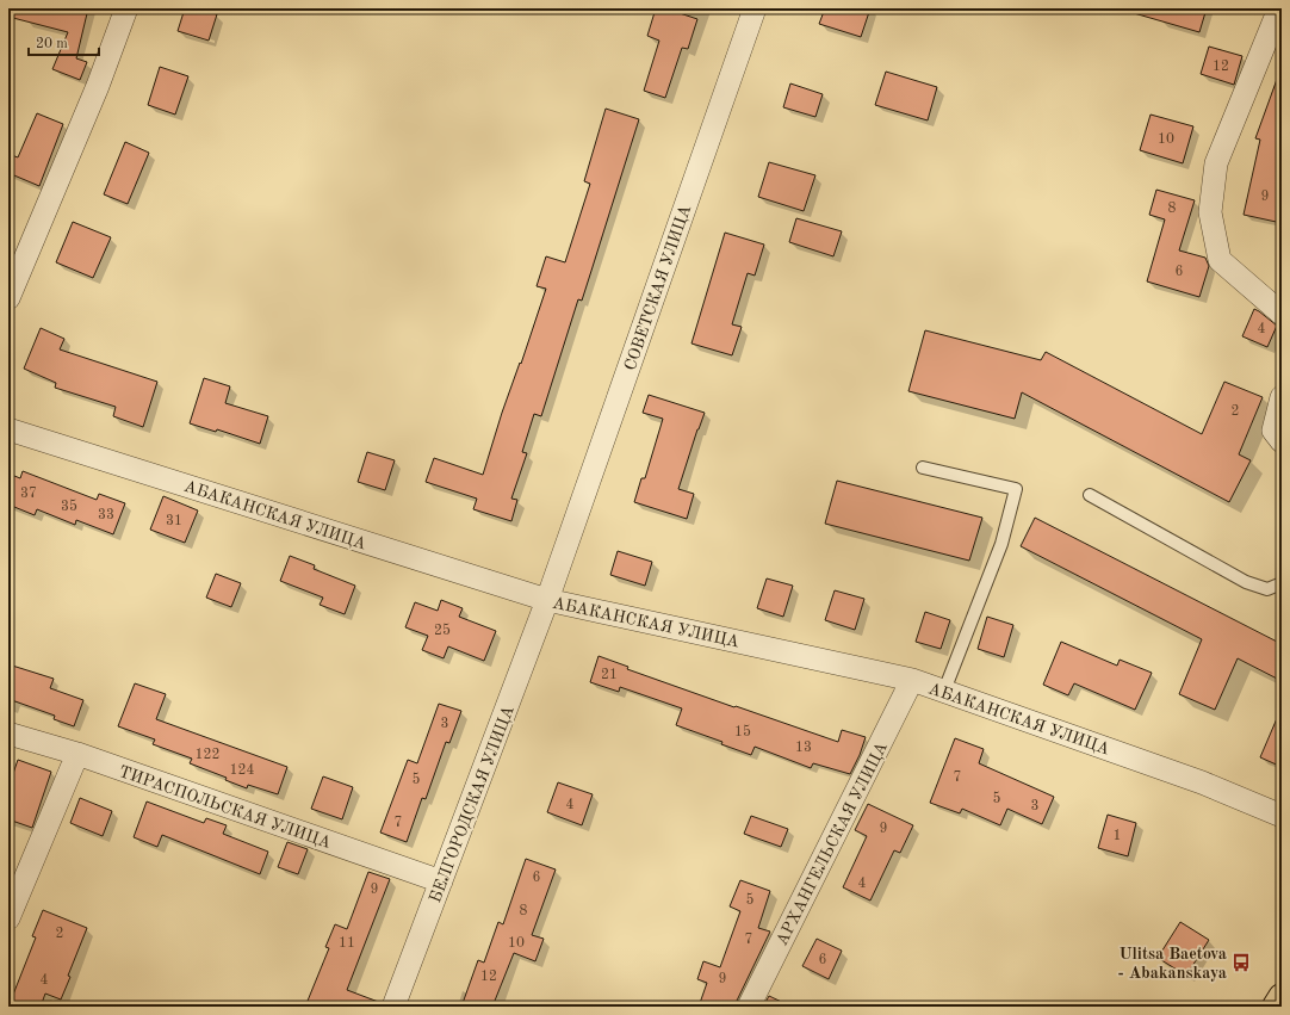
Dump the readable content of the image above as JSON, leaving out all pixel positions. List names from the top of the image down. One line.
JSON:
{"streets":{"street":["СОВЕТСКАЯ УЛИЦА","АБАКАНСКАЯ УЛИЦА","БЕЛГОРОДСКАЯ УЛИЦА","ТИРАСПОЛЬСКАЯ УЛИЦА","АРХАНГЕЛЬСКАЯ УЛИЦА"]},"crossings":[["СОВЕТСКАЯ УЛИЦА","АБАКАНСКАЯ УЛИЦА"],["СОВЕТСКАЯ УЛИЦА","БЕЛГОРОДСКАЯ УЛИЦА"],["АБАКАНСКАЯ УЛИЦА","БЕЛГОРОДСКАЯ УЛИЦА"],["АБАКАНСКАЯ УЛИЦА","АРХАНГЕЛЬСКАЯ УЛИЦА"],["БЕЛГОРОДСКАЯ УЛИЦА","ТИРАСПОЛЬСКАЯ УЛИЦА"]],"places":{"bus stop":["Ulitsa Baetova - Abakanskaya"]},"house_numbers":["12","10","9","8","6","4","2","37","35","33","31","25","21","3","15","13","122","124","7","5","5","4","3","7","9","1","6","4","9","5","8","2","7","11","10","6","12","9","4"],"scale_bar":"20 m"}
